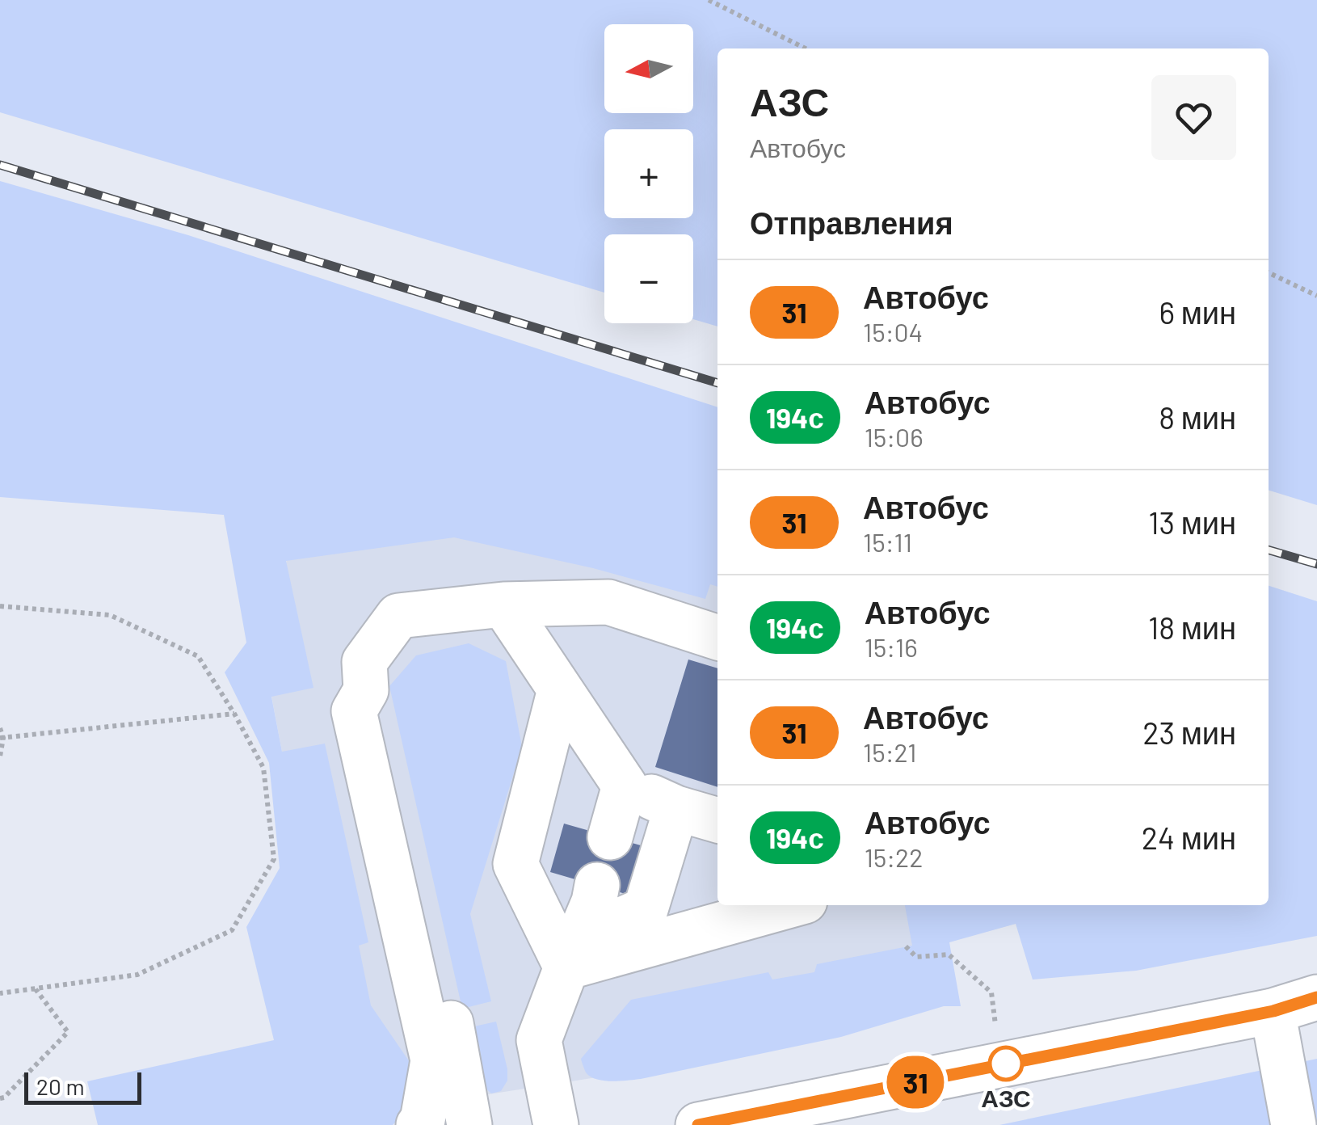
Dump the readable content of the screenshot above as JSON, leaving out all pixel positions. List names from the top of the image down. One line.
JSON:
{"places":["АЗС"],"lines":["bus line 31"],"scale_bar":"20 m","north":"left","page":{"on_map":"31","map_buttons":["+","−"],"heading":[["АЗС","Автобус"],"Отправления"],"list":[{"mark":"31","name":"Автобус","note":"15:04","value":"6 мин"},{"mark":"194с","name":"Автобус","note":"15:06","value":"8 мин"},{"mark":"31","name":"Автобус","note":"15:11","value":"13 мин"},{"mark":"194с","name":"Автобус","note":"15:16","value":"18 мин"},{"mark":"31","name":"Автобус","note":"15:21","value":"23 мин"},{"mark":"194с","name":"Автобус","note":"15:22","value":"24 мин"}],"scale":"20 m"}}
